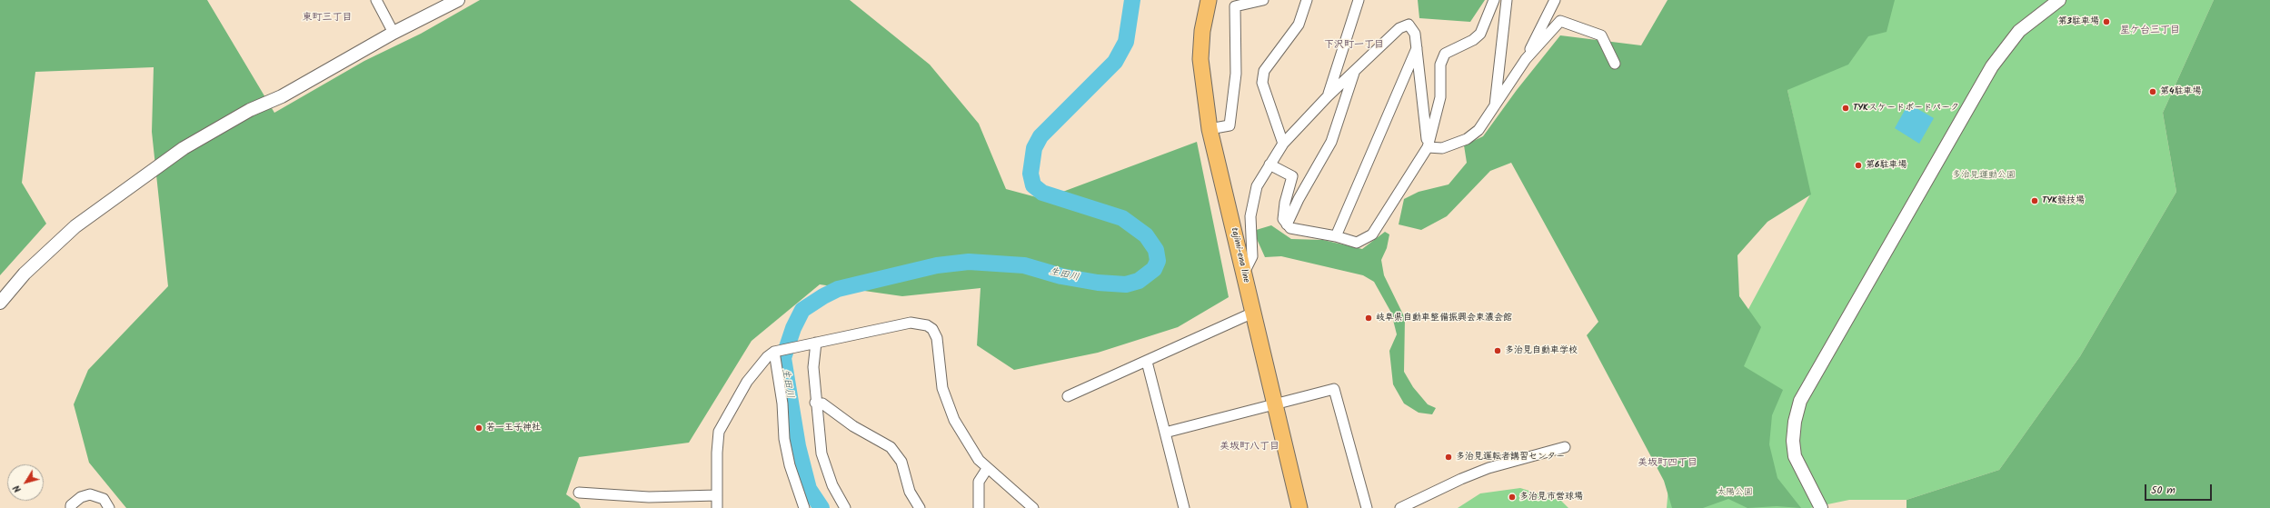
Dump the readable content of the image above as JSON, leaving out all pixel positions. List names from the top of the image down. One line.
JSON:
{"streets":{"main road":["tajimi-ena line"]},"districts":["東町三丁目","星ケ台三丁目","下沢町一丁目","美坂町八丁目","美坂町四丁目"],"water":["生田川"],"parks":["多治見運動公園","太陽公園"],"places":["第3駐車場","第4駐車場","TYKスケードボードパーク","第6駐車場","TYK競技場","岐阜県自動車整備振興会東濃会館","多治見自動車学校","若一王子神社","多治見運転者講習センター","多治見市営球場"],"scale_bar":"50 m","north":"bottom left"}
